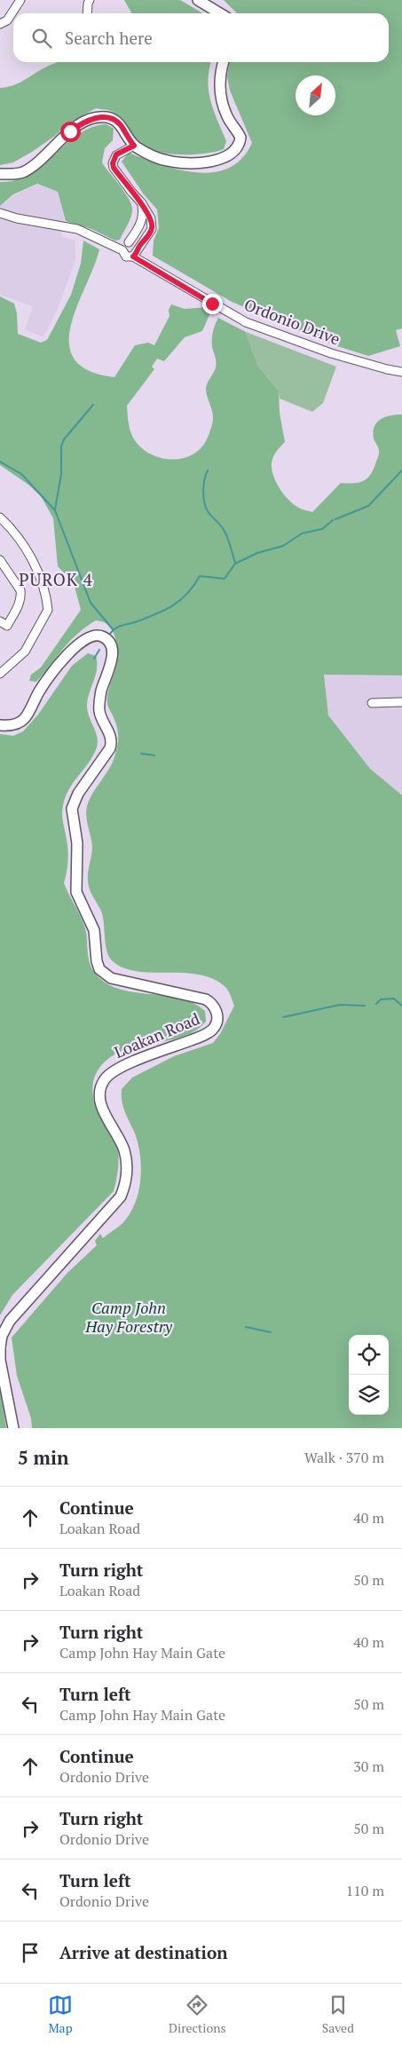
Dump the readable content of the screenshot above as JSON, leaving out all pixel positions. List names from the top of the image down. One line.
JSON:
{"streets":{"main road":["Loakan Road"],"street":["Ordonio Drive"]},"districts":["PUROK 4"],"parks":["Camp John Hay Forestry"],"north":"top right","page":{"search":"Search here","heading":["5 min","Walk · 370 m"],"list":[["Continue","Loakan Road","40 m"],["Turn right","Loakan Road","50 m"],["Turn right","Camp John Hay Main Gate","40 m"],["Turn left","Camp John Hay Main Gate","50 m"],["Continue","Ordonio Drive","30 m"],["Turn right","Ordonio Drive","50 m"],["Turn left","Ordonio Drive","110 m"],"Arrive at destination"],"nav":["Map","Directions","Saved"]}}
